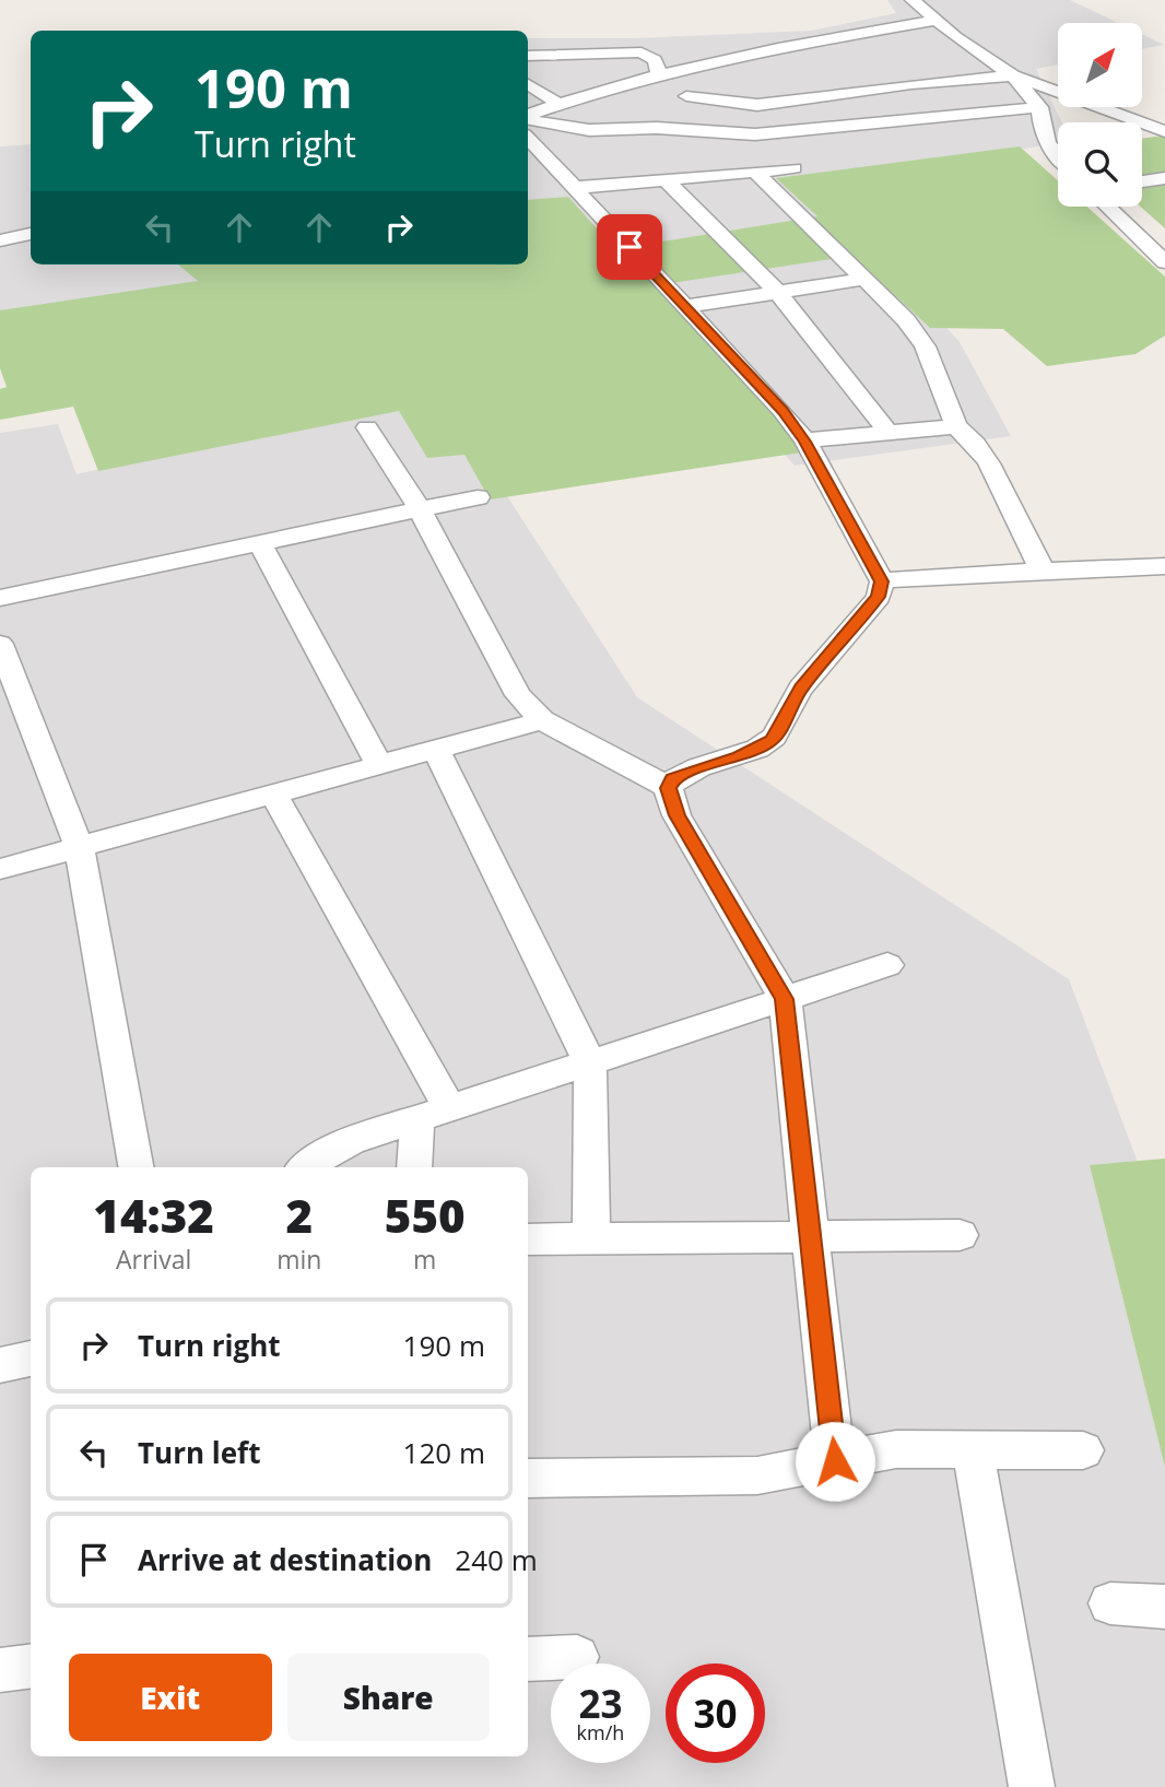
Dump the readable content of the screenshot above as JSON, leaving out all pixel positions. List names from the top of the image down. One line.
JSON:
{"north":"top right","page":{"turn":["190 m","Turn right"],"eta":["14:32","Arrival","2","min","550","m"],"list":[{"name":"Turn right","value":"190 m"},{"name":"Turn left","value":"120 m"},{"name":"Arrive at destination","value":"240 m"}],"buttons":["Exit","Share"],"speed":"23 km/h","limit":"30"}}
